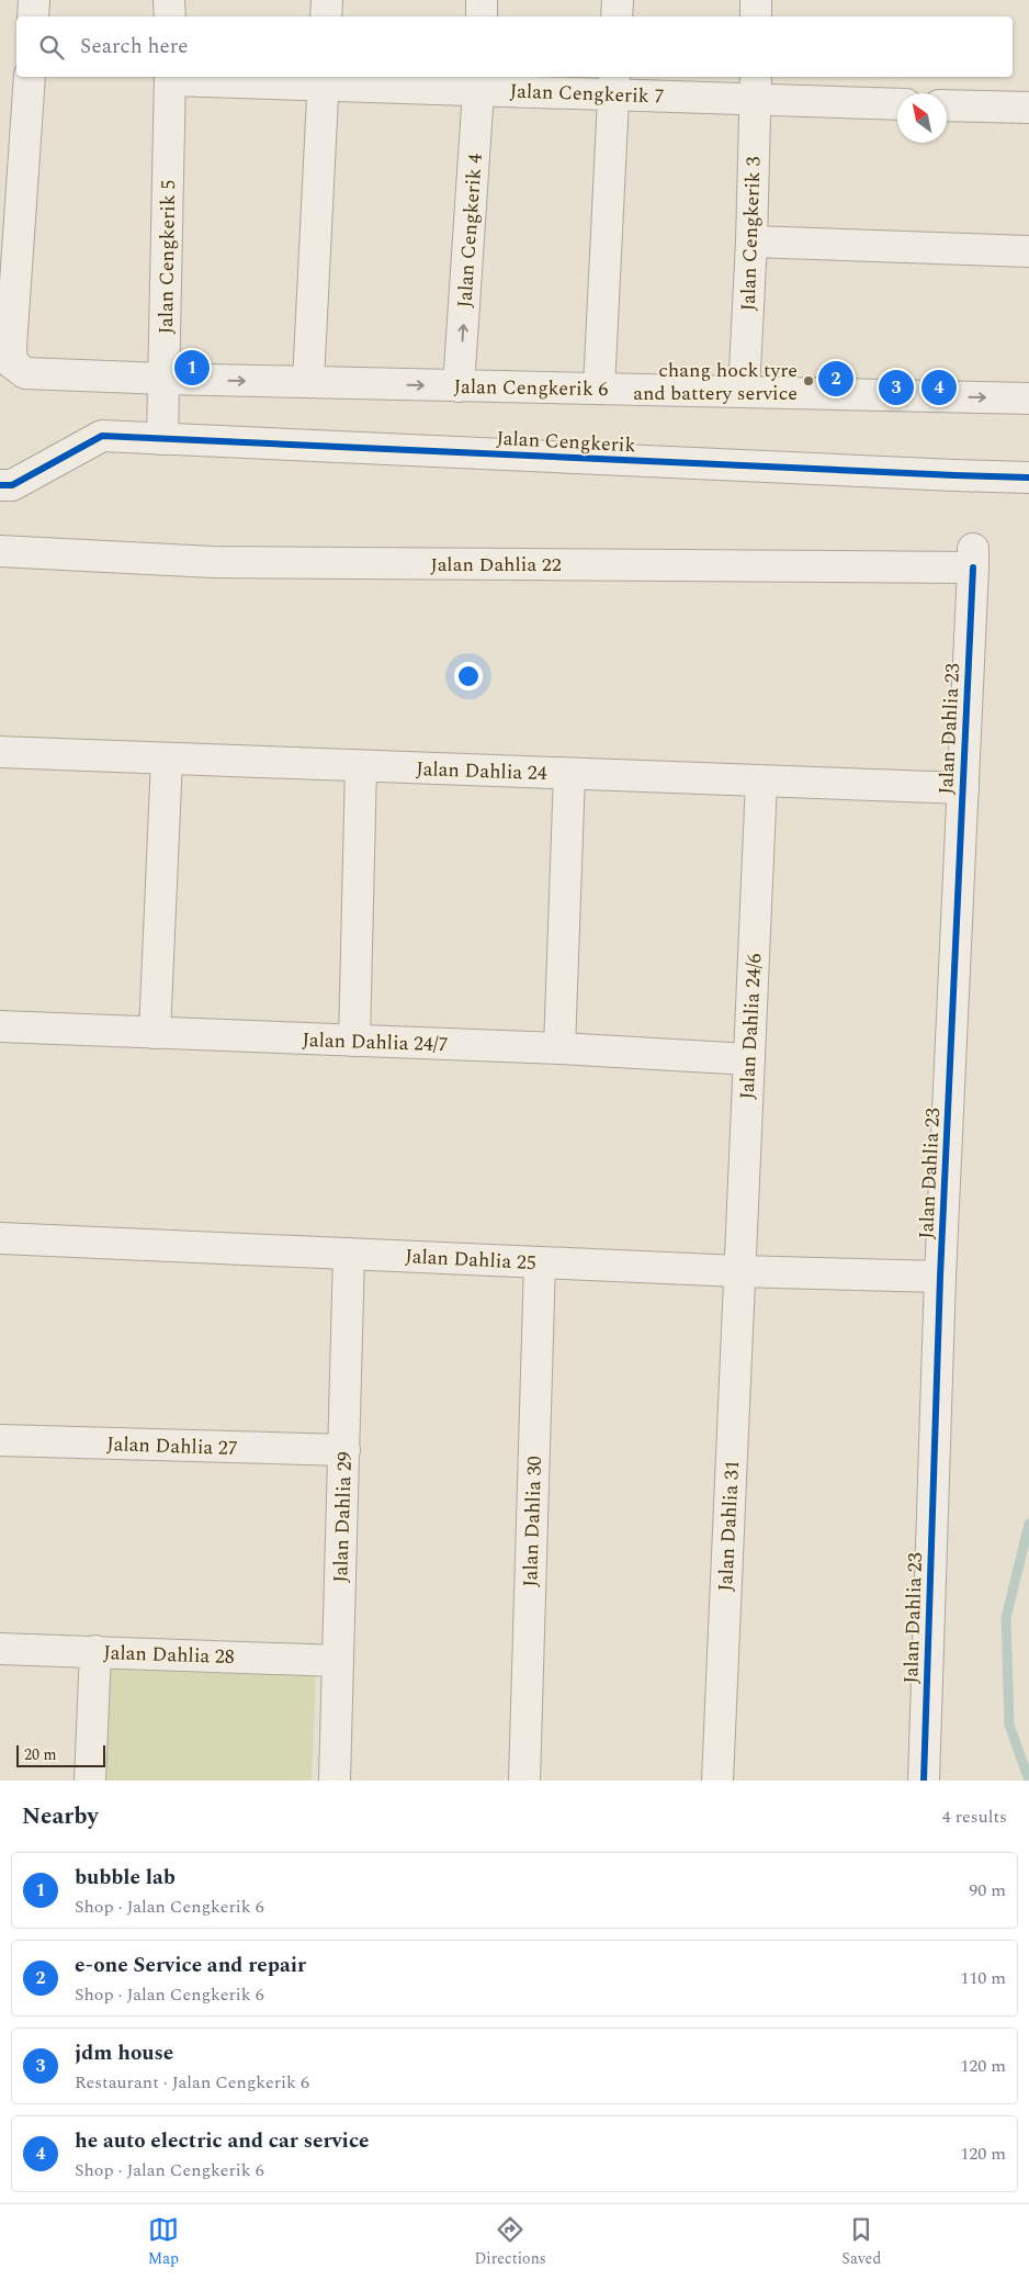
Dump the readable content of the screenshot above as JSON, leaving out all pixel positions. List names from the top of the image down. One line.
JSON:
{"streets":{"street":["Jalan Cengkerik 7","Jalan Cengkerik 4","Jalan Cengkerik 3","Jalan Cengkerik 5","Jalan Cengkerik 6","Jalan Cengkerik","Jalan Dahlia 22","Jalan Dahlia 23","Jalan Dahlia 24","Jalan Dahlia 24/6","Jalan Dahlia 24/7","Jalan Dahlia 25","Jalan Dahlia 27","Jalan Dahlia 29","Jalan Dahlia 30","Jalan Dahlia 31","Jalan Dahlia 28"]},"crossings":[["Jalan Cengkerik 7","Jalan Cengkerik 4"],["Jalan Cengkerik 7","Jalan Cengkerik 3"],["Jalan Cengkerik 7","Jalan Cengkerik 5"],["Jalan Cengkerik 4","Jalan Cengkerik 6"],["Jalan Cengkerik 3","Jalan Cengkerik 6"],["Jalan Cengkerik 5","Jalan Cengkerik 6"],["Jalan Cengkerik 5","Jalan Cengkerik"],["Jalan Dahlia 22","Jalan Dahlia 23"],["Jalan Dahlia 23","Jalan Dahlia 24"],["Jalan Dahlia 23","Jalan Dahlia 25"],["Jalan Dahlia 24","Jalan Dahlia 24/6"],["Jalan Dahlia 24/6","Jalan Dahlia 24/7"],["Jalan Dahlia 24/6","Jalan Dahlia 25"],["Jalan Dahlia 24/6","Jalan Dahlia 31"],["Jalan Dahlia 25","Jalan Dahlia 29"],["Jalan Dahlia 25","Jalan Dahlia 30"],["Jalan Dahlia 25","Jalan Dahlia 31"],["Jalan Dahlia 27","Jalan Dahlia 29"],["Jalan Dahlia 29","Jalan Dahlia 28"]],"places":["chang hock tyre and battery service"],"scale_bar":"20 m","north":"top left","page":{"search":"Search here","pins":["1","2","3","4"],"scale":"20 m","heading":["Nearby","4 results"],"list":[{"mark":"1","name":"bubble lab","note":"Shop · Jalan Cengkerik 6","value":"90 m"},{"mark":"2","name":"e-one Service and repair","note":"Shop · Jalan Cengkerik 6","value":"110 m"},{"mark":"3","name":"jdm house","note":"Restaurant · Jalan Cengkerik 6","value":"120 m"},{"mark":"4","name":"he auto electric and car service","note":"Shop · Jalan Cengkerik 6","value":"120 m"}],"nav":["Map","Directions","Saved"]}}
